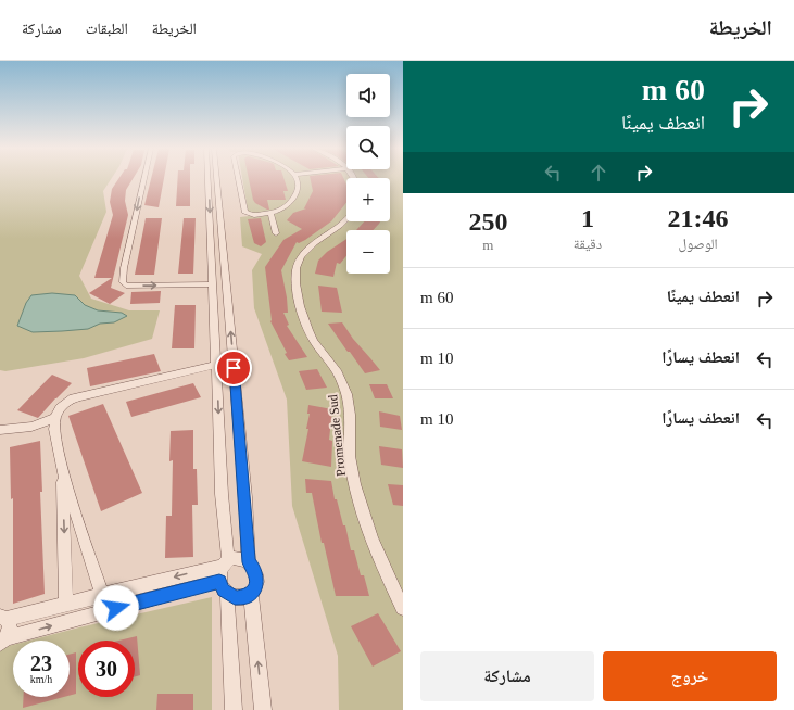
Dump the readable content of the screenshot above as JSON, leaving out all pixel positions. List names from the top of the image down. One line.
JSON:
{"streets":{"street":["Promenade Sud"]},"page":{"header":"الخريطة","nav":["الخريطة","الطبقات","مشاركة"],"turn":["60 m","انعطف يمينًا"],"map_buttons":["+","−"],"eta":["21:46","الوصول","1","دقيقة","250","m"],"list":[{"name":"انعطف يمينًا","value":"60 m"},{"name":"انعطف يسارًا","value":"10 m"},{"name":"انعطف يسارًا","value":"10 m"}],"speed":"23 km/h","limit":"30","buttons":["خروج","مشاركة"]}}
